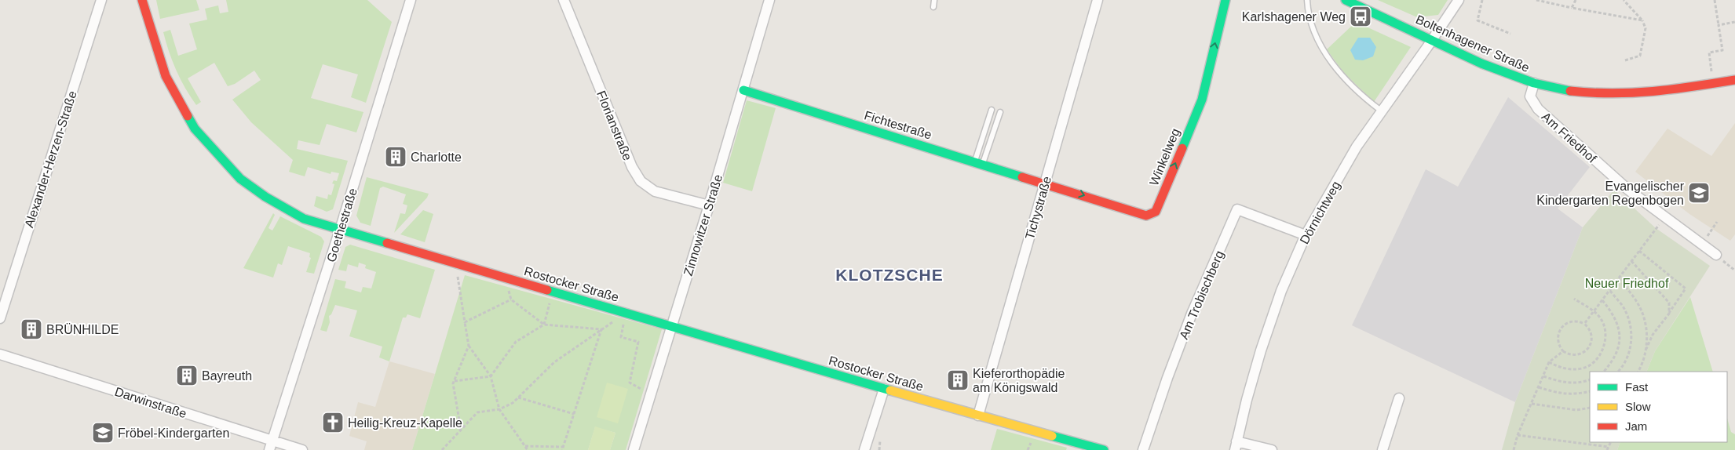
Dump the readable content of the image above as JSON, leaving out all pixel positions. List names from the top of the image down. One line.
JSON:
{"streets":{"street":["Boltenhagener Straße","Fichtestraße","Florianstraße","Am Friedhof","Winkelweg","Alexander-Herzen-Straße","Tichystraße","Dörnichtweg","Goethestraße","Zinnowitzer Straße","Rostocker Straße","Am Trobischberg","Darwinstraße"]},"crossings":[["Boltenhagener Straße","Am Friedhof"],["Boltenhagener Straße","Dörnichtweg"],["Fichtestraße","Winkelweg"],["Fichtestraße","Tichystraße"],["Fichtestraße","Zinnowitzer Straße"],["Florianstraße","Zinnowitzer Straße"],["Winkelweg","Tichystraße"],["Tichystraße","Rostocker Straße"],["Dörnichtweg","Am Trobischberg"],["Goethestraße","Rostocker Straße"],["Goethestraße","Darwinstraße"],["Zinnowitzer Straße","Rostocker Straße"]],"districts":["KLOTZSCHE"],"parks":["Neuer Friedhof"],"places":{"bus stop":["Karlshagener Weg"],"building":["Charlotte","BRÜNHILDE","Bayreuth","Kieferorthopädie am Königswald"],"school or university":["Evangelischer Kindergarten Regenbogen","Fröbel-Kindergarten"],"church":["Heilig-Kreuz-Kapelle"]},"legend":["Fast","Slow","Jam"]}
